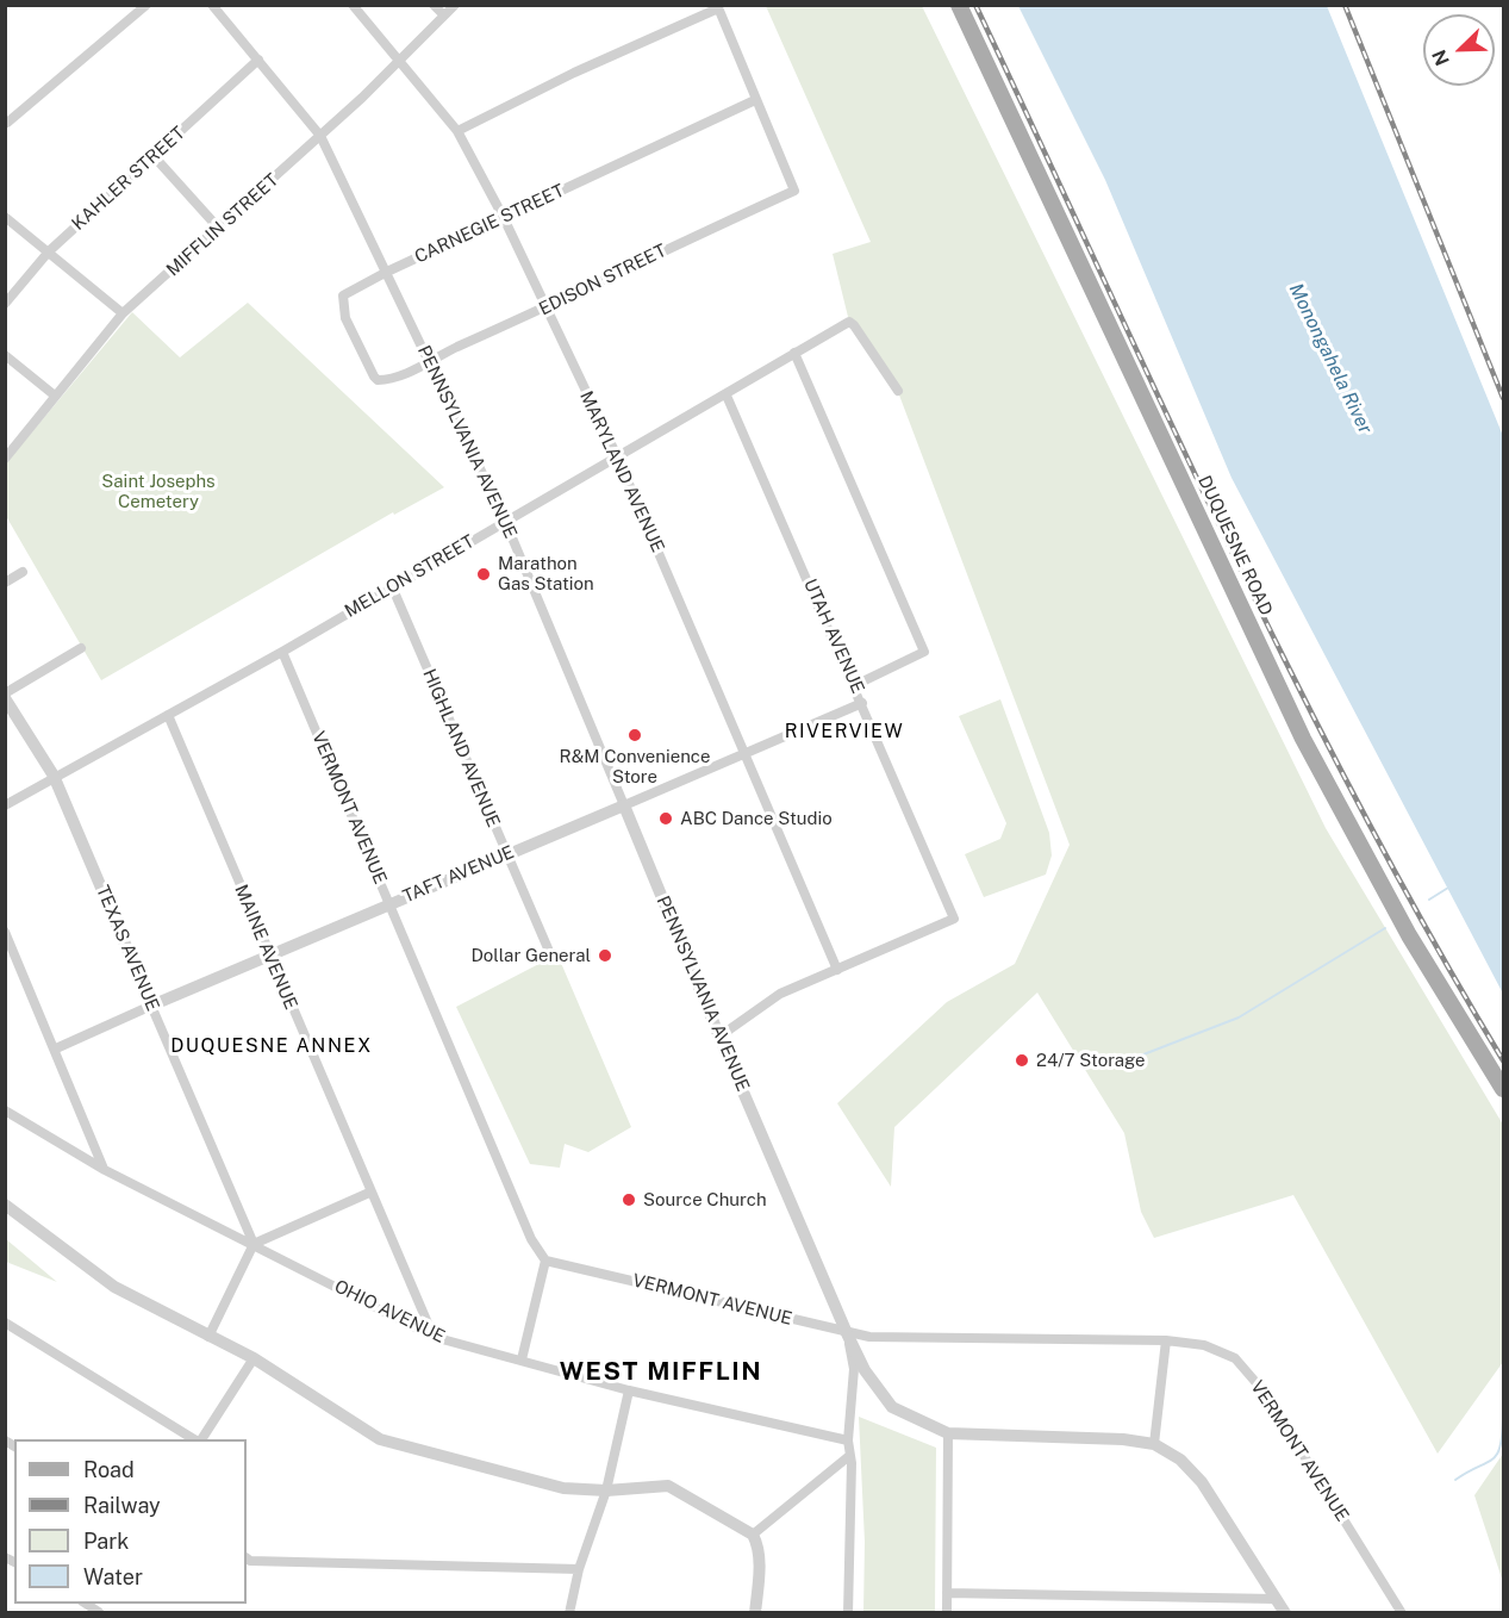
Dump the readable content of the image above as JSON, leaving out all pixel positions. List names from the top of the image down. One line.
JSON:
{"streets":{"main road":["DUQUESNE ROAD"],"street":["KAHLER STREET","CARNEGIE STREET","MIFFLIN STREET","EDISON STREET","PENNSYLVANIA AVENUE","MARYLAND AVENUE","MELLON STREET","UTAH AVENUE","HIGHLAND AVENUE","VERMONT AVENUE","TAFT AVENUE","MAINE AVENUE","TEXAS AVENUE","OHIO AVENUE"]},"crossings":[["KAHLER STREET","PENNSYLVANIA AVENUE"],["CARNEGIE STREET","EDISON STREET"],["CARNEGIE STREET","PENNSYLVANIA AVENUE"],["CARNEGIE STREET","MARYLAND AVENUE"],["MIFFLIN STREET","PENNSYLVANIA AVENUE"],["MIFFLIN STREET","MARYLAND AVENUE"],["EDISON STREET","PENNSYLVANIA AVENUE"],["EDISON STREET","MARYLAND AVENUE"],["PENNSYLVANIA AVENUE","MELLON STREET"],["PENNSYLVANIA AVENUE","VERMONT AVENUE"],["PENNSYLVANIA AVENUE","TAFT AVENUE"],["MARYLAND AVENUE","MELLON STREET"],["MARYLAND AVENUE","UTAH AVENUE"],["MARYLAND AVENUE","TAFT AVENUE"],["MELLON STREET","UTAH AVENUE"],["MELLON STREET","HIGHLAND AVENUE"],["MELLON STREET","VERMONT AVENUE"],["MELLON STREET","MAINE AVENUE"],["MELLON STREET","TEXAS AVENUE"],["UTAH AVENUE","TAFT AVENUE"],["HIGHLAND AVENUE","TAFT AVENUE"],["VERMONT AVENUE","TAFT AVENUE"],["TAFT AVENUE","MAINE AVENUE"],["TAFT AVENUE","TEXAS AVENUE"],["MAINE AVENUE","OHIO AVENUE"],["TEXAS AVENUE","OHIO AVENUE"]],"districts":["RIVERVIEW","DUQUESNE ANNEX","WEST MIFFLIN"],"water":["Monongahela River"],"parks":["Saint Josephs Cemetery"],"places":["Marathon Gas Station","R&M Convenience Store","ABC Dance Studio","Dollar General","24/7 Storage","Source Church"],"legend":["Road","Railway","Park","Water"],"north":"bottom left"}
